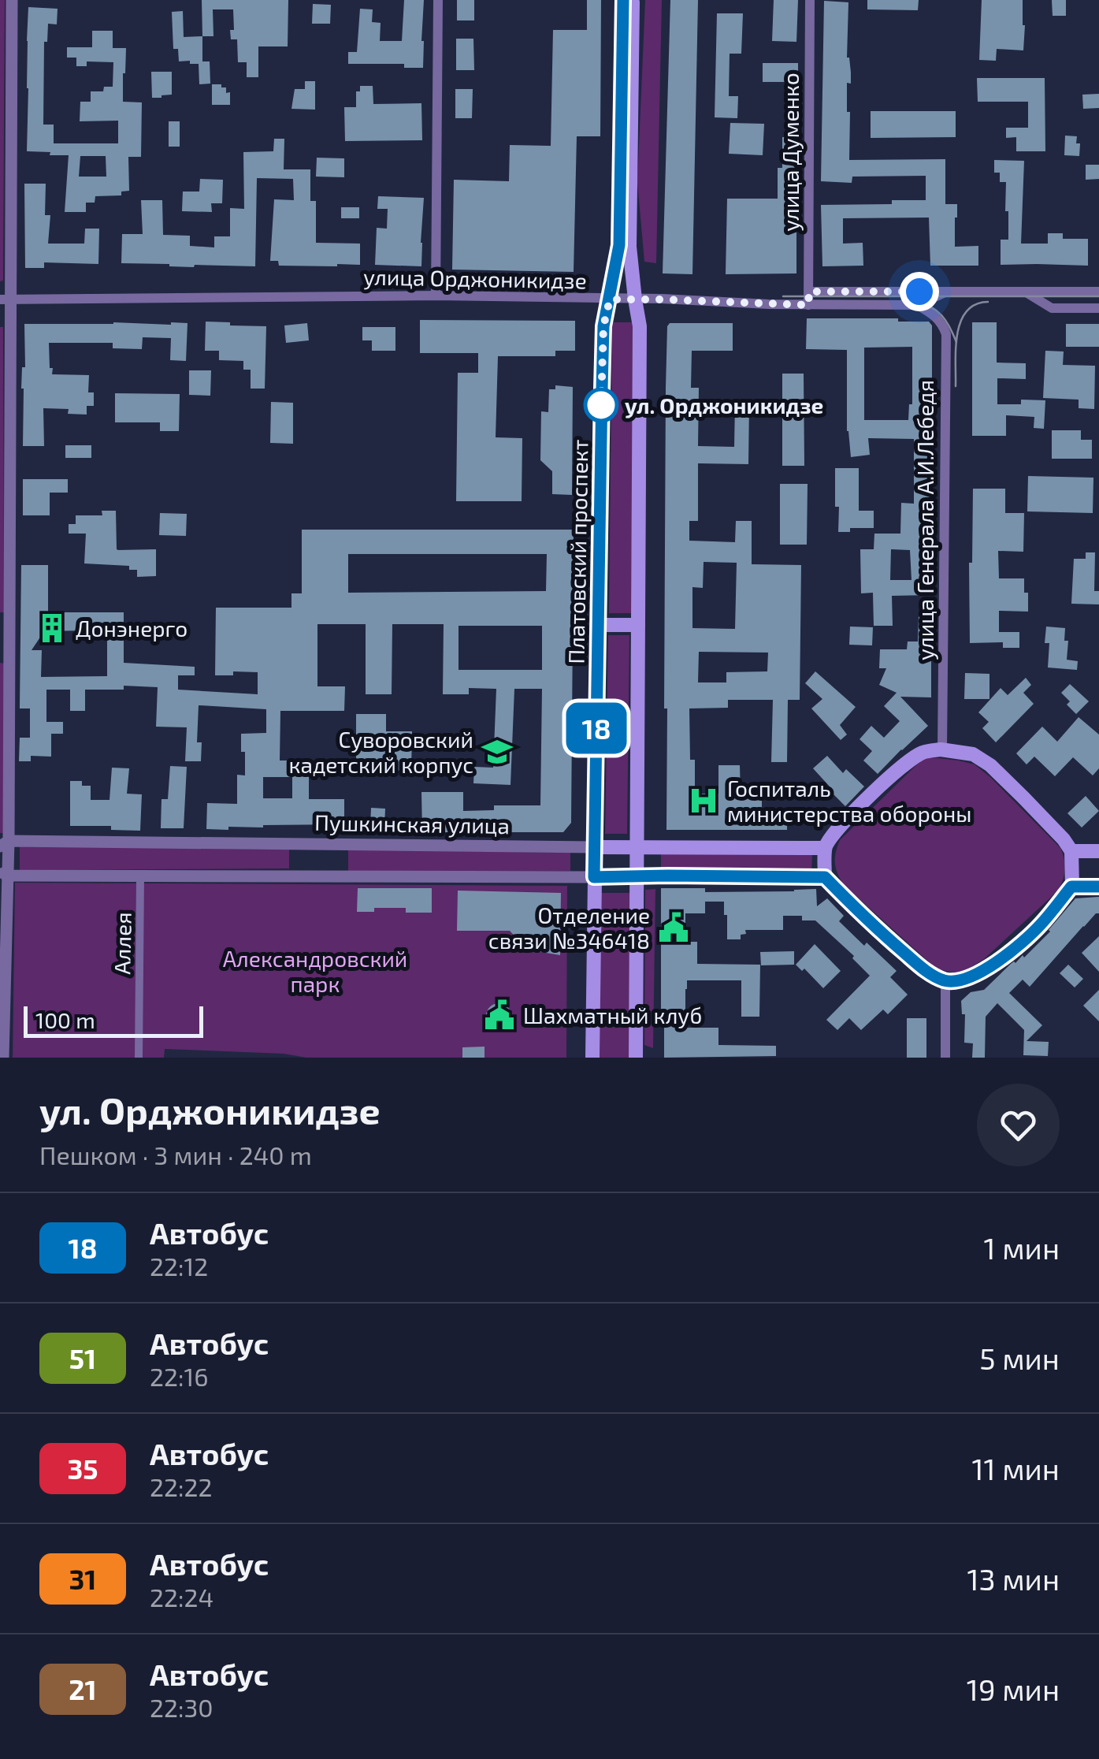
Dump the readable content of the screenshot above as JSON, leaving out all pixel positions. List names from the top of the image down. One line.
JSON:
{"streets":{"main road":["Платовский проспект","Пушкинская улица"],"street":["улица Думенко","улица Орджоникидзе","улица Генерала А.И.Лебедя","Аллея"]},"crossings":[["улица Думенко","улица Орджоникидзе"],["улица Орджоникидзе","улица Генерала А.И.Лебедя"],["улица Орджоникидзе","Платовский проспект"],["улица Генерала А.И.Лебедя","Пушкинская улица"],["Платовский проспект","Пушкинская улица"]],"parks":["Александровский парк"],"places":{"other":["ул. Орджоникидзе"],"building":["Донэнерго"],"school or university":["Суворовский кадетский корпус"],"hospital":["Госпиталь министерства обороны"],"public building":["Отделение связи №346418","Шахматный клуб"]},"lines":["bus line 18"],"scale_bar":"100 m","page":{"on_map":"18","scale":"100 m","heading":["ул. Орджоникидзе","Пешком · 3 мин · 240 m"],"list":[{"mark":"18","name":"Автобус","note":"22:12","value":"1 мин"},{"mark":"51","name":"Автобус","note":"22:16","value":"5 мин"},{"mark":"35","name":"Автобус","note":"22:22","value":"11 мин"},{"mark":"31","name":"Автобус","note":"22:24","value":"13 мин"},{"mark":"21","name":"Автобус","note":"22:30","value":"19 мин"}]}}
